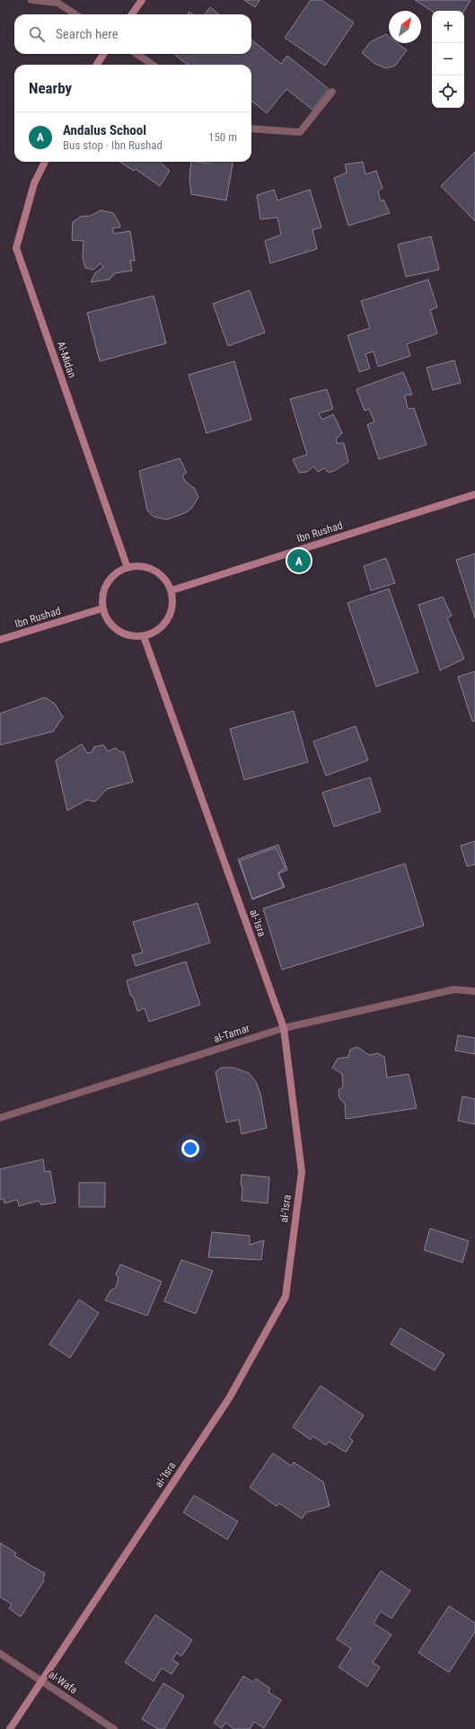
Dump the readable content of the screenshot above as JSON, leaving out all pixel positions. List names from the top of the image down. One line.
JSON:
{"streets":{"street":["Al-Midan","Ibn Rushad","al-'Isra","al-Tamar","al-Wafa"]},"crossings":[["Al-Midan","Ibn Rushad"],["Al-Midan","al-'Isra"],["Ibn Rushad","al-'Isra"],["al-'Isra","al-Tamar"],["al-'Isra","al-Wafa"]],"north":"top right","page":{"map_buttons":["+","−"],"search":"Search here","heading":"Nearby","list":[{"mark":"A","name":"Andalus School","note":"Bus stop · Ibn Rushad","value":"150 m"}],"pins":"A"}}
